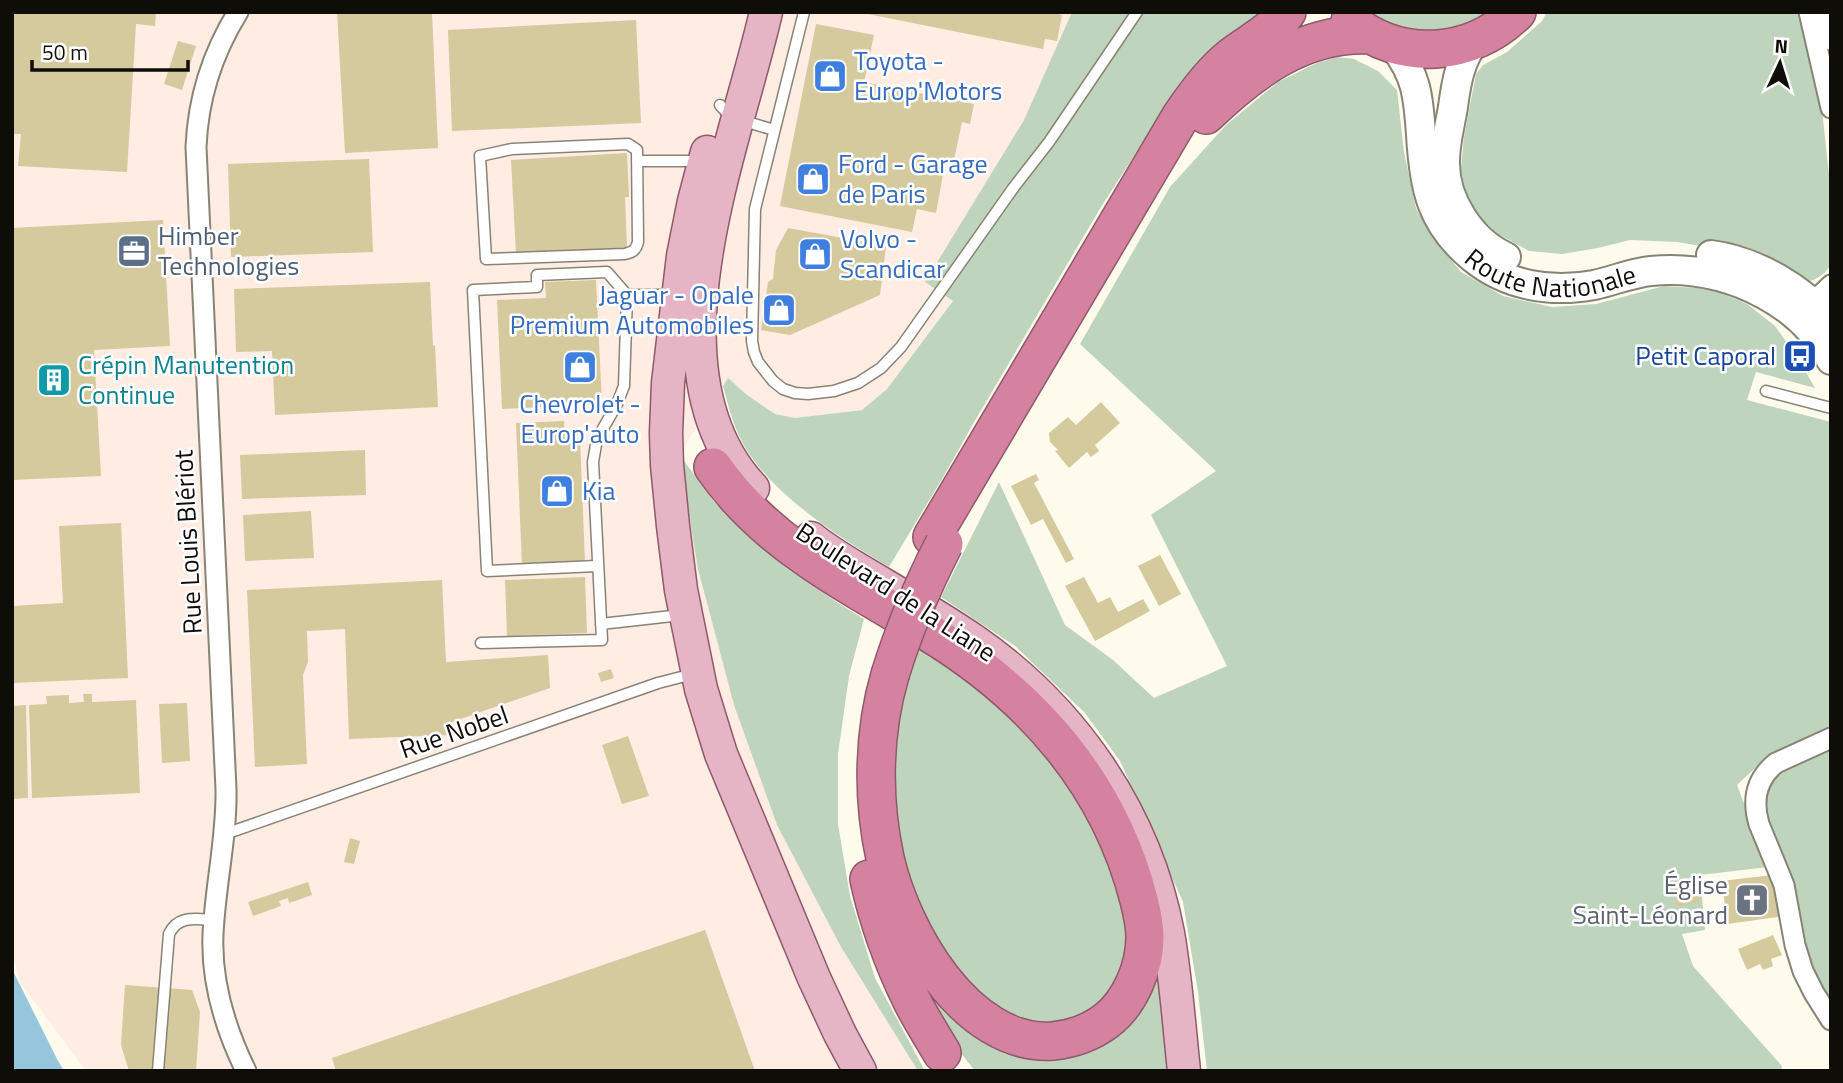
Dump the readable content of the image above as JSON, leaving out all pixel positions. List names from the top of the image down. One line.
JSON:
{"streets":{"main road":["Route Nationale","Boulevard de la Liane"],"street":["Rue Louis Blériot"],"lane":["Rue Nobel"]},"crossings":[["Rue Louis Blériot","Rue Nobel"],["Boulevard de la Liane","Rue Nobel"]],"places":{"shop":["Toyota - Europ'Motors","Ford - Garage de Paris","Volvo - Scandicar","Jaguar - Opale Premium Automobiles","Chevrolet - Europ'auto","Kia"],"office":["Himber Technologies"],"bus stop":["Petit Caporal"],"building":["Crépin Manutention Continue"],"church":["Église Saint-Léonard"]},"scale_bar":"50 m","north":"top"}
